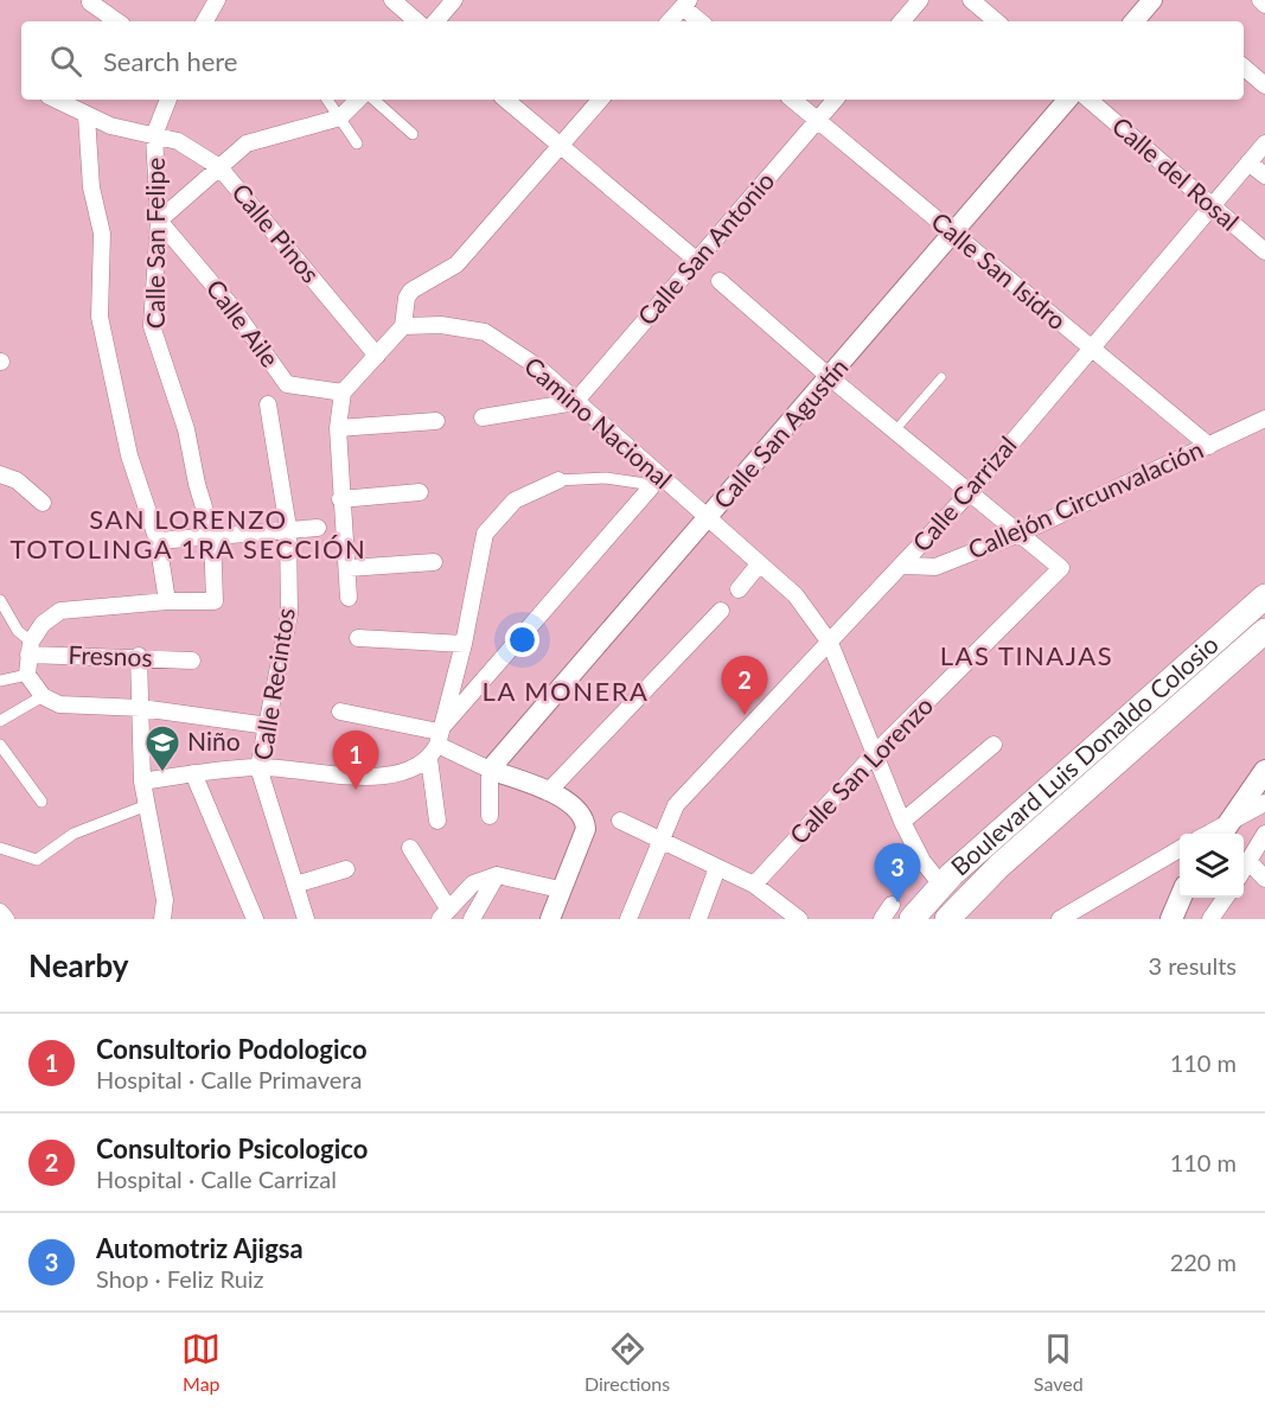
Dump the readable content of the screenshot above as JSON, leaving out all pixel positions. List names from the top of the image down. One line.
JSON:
{"streets":{"highway":["Boulevard Luis Donaldo Colosio"],"street":["Calle del Rosal","Calle Pinos","Calle San Felipe","Calle San Antonio","Calle San Isidro","Calle Aile","Camino Nacional","Calle San Agustín","Calle Carrizal","Callejón Circunvalación","Fresnos","Calle Recintos","Calle San Lorenzo"]},"crossings":[["Calle del Rosal","Calle Carrizal"],["Calle Pinos","Calle San Felipe"],["Calle San Felipe","Calle Aile"],["Calle San Antonio","Calle San Isidro"],["Calle San Antonio","Camino Nacional"],["Calle San Isidro","Calle San Agustín"],["Calle San Isidro","Calle Carrizal"],["Calle San Isidro","Callejón Circunvalación"],["Camino Nacional","Calle San Agustín"],["Camino Nacional","Calle Carrizal"],["Camino Nacional","Boulevard Luis Donaldo Colosio"],["Camino Nacional","Calle San Lorenzo"],["Calle Carrizal","Callejón Circunvalación"],["Callejón Circunvalación","Calle San Lorenzo"]],"districts":["SAN LORENZO TOTOLINGA 1RA SECCIÓN","LAS TINAJAS","LA MONERA"],"places":{"school or university":["Niño"]},"page":{"search":"Search here","pins":["2","1","3"],"heading":["Nearby","3 results"],"list":[{"mark":"1","name":"Consultorio Podologico","note":"Hospital · Calle Primavera","value":"110 m"},{"mark":"2","name":"Consultorio Psicologico","note":"Hospital · Calle Carrizal","value":"110 m"},{"mark":"3","name":"Automotriz Ajigsa","note":"Shop · Feliz Ruiz","value":"220 m"}],"nav":["Map","Directions","Saved"]}}
